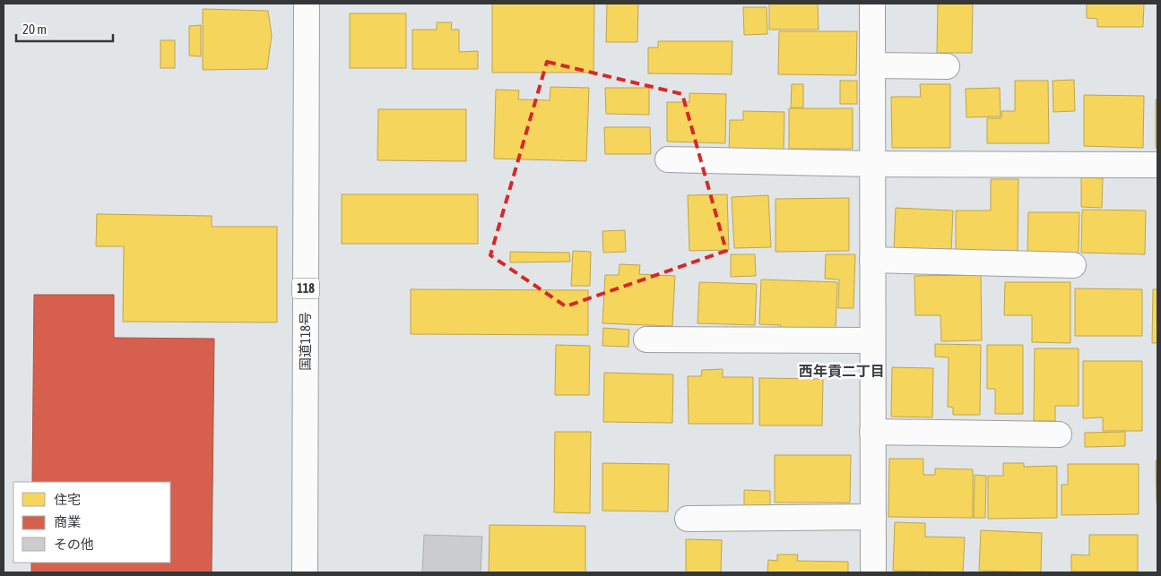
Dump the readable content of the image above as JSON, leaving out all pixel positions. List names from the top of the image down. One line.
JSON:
{"streets":{"main road":["118","国道118号"]},"districts":["西年貢二丁目"],"legend":["住宅","商業","その他"],"scale_bar":"20 m"}
